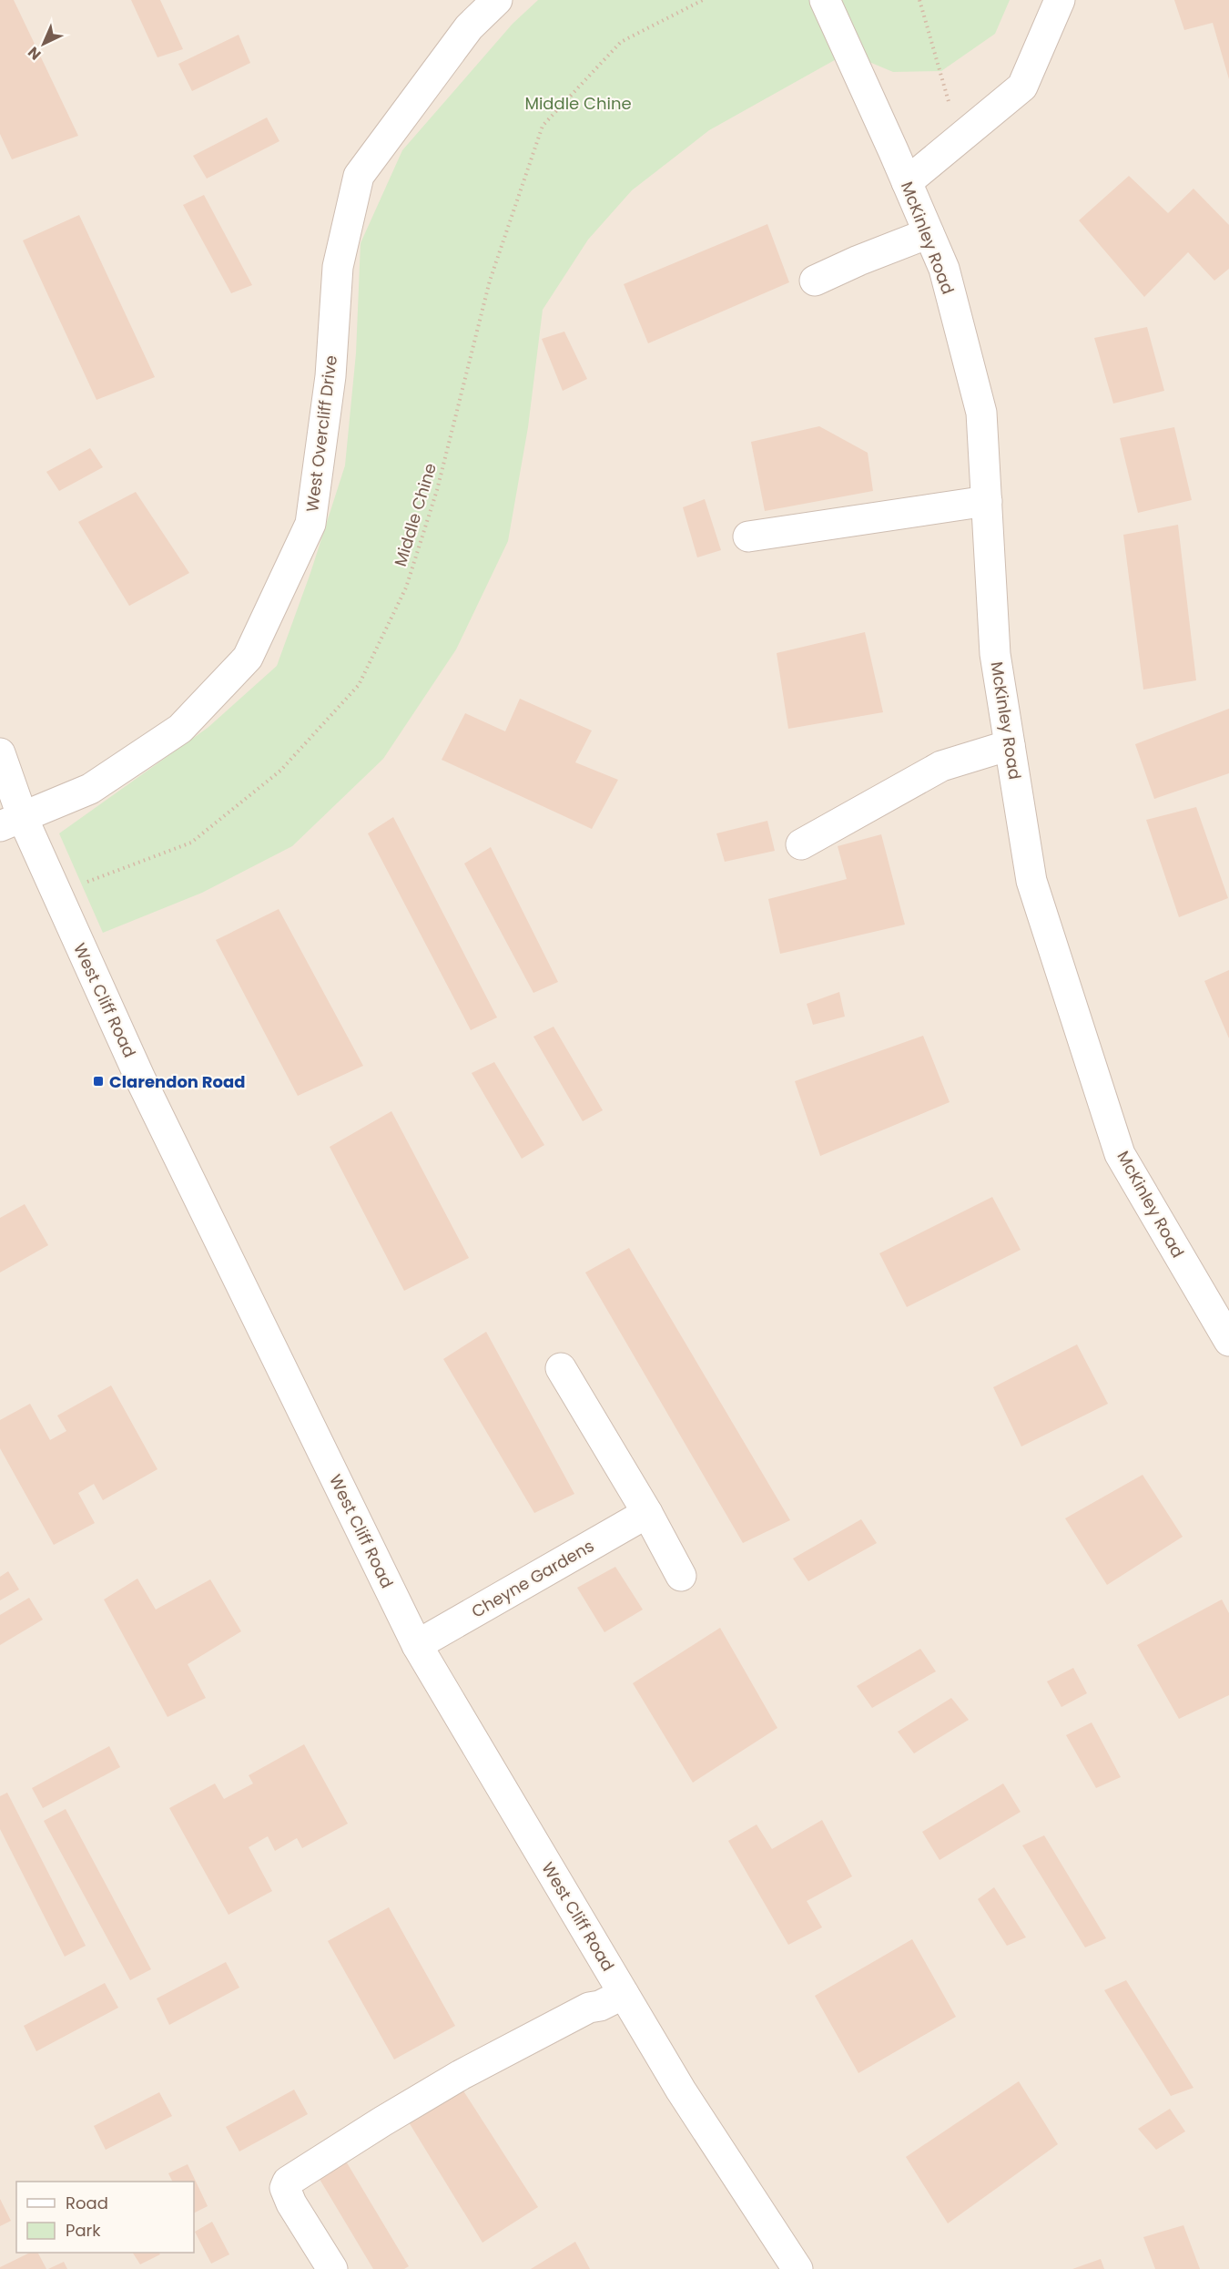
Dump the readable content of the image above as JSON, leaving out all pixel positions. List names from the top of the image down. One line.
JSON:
{"streets":{"street":["McKinley Road","West Overcliff Drive","West Cliff Road","Cheyne Gardens"],"path":["Middle Chine"]},"crossings":[["West Overcliff Drive","West Cliff Road"],["West Cliff Road","Cheyne Gardens"]],"parks":["Middle Chine"],"places":{"transit":["Clarendon Road"]},"legend":["Road","Park"],"north":"bottom left"}
